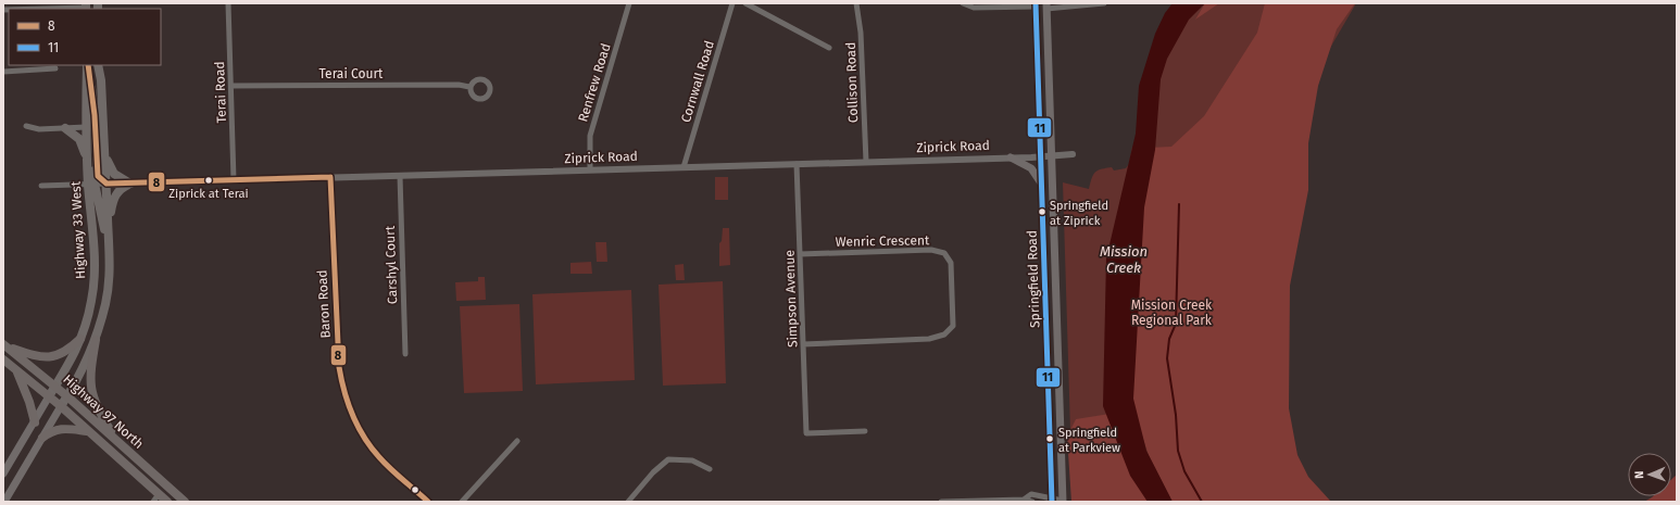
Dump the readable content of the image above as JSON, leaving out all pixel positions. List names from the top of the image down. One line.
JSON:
{"streets":{"highway":["Highway 97 North"],"main road":["Highway 33 West","Springfield Road"],"street":["Terai Court","Cornwall Road","Renfrew Road","Collison Road","Terai Road","Ziprick Road","Wenric Crescent","Carshyl Court","Simpson Avenue","Baron Road"]},"crossings":[["Terai Court","Terai Road"],["Cornwall Road","Ziprick Road"],["Renfrew Road","Ziprick Road"],["Collison Road","Ziprick Road"],["Terai Road","Ziprick Road"],["Ziprick Road","Carshyl Court"],["Ziprick Road","Springfield Road"],["Ziprick Road","Simpson Avenue"],["Ziprick Road","Baron Road"],["Highway 33 West","Highway 97 North"],["Wenric Crescent","Simpson Avenue"]],"water":["Mission Creek"],"parks":["Mission Creek Regional Park"],"places":["Ziprick at Terai","Springfield at Ziprick","Springfield at Parkview"],"lines":["transit line 11","transit line 8"],"legend":["8","11"],"north":"left"}
